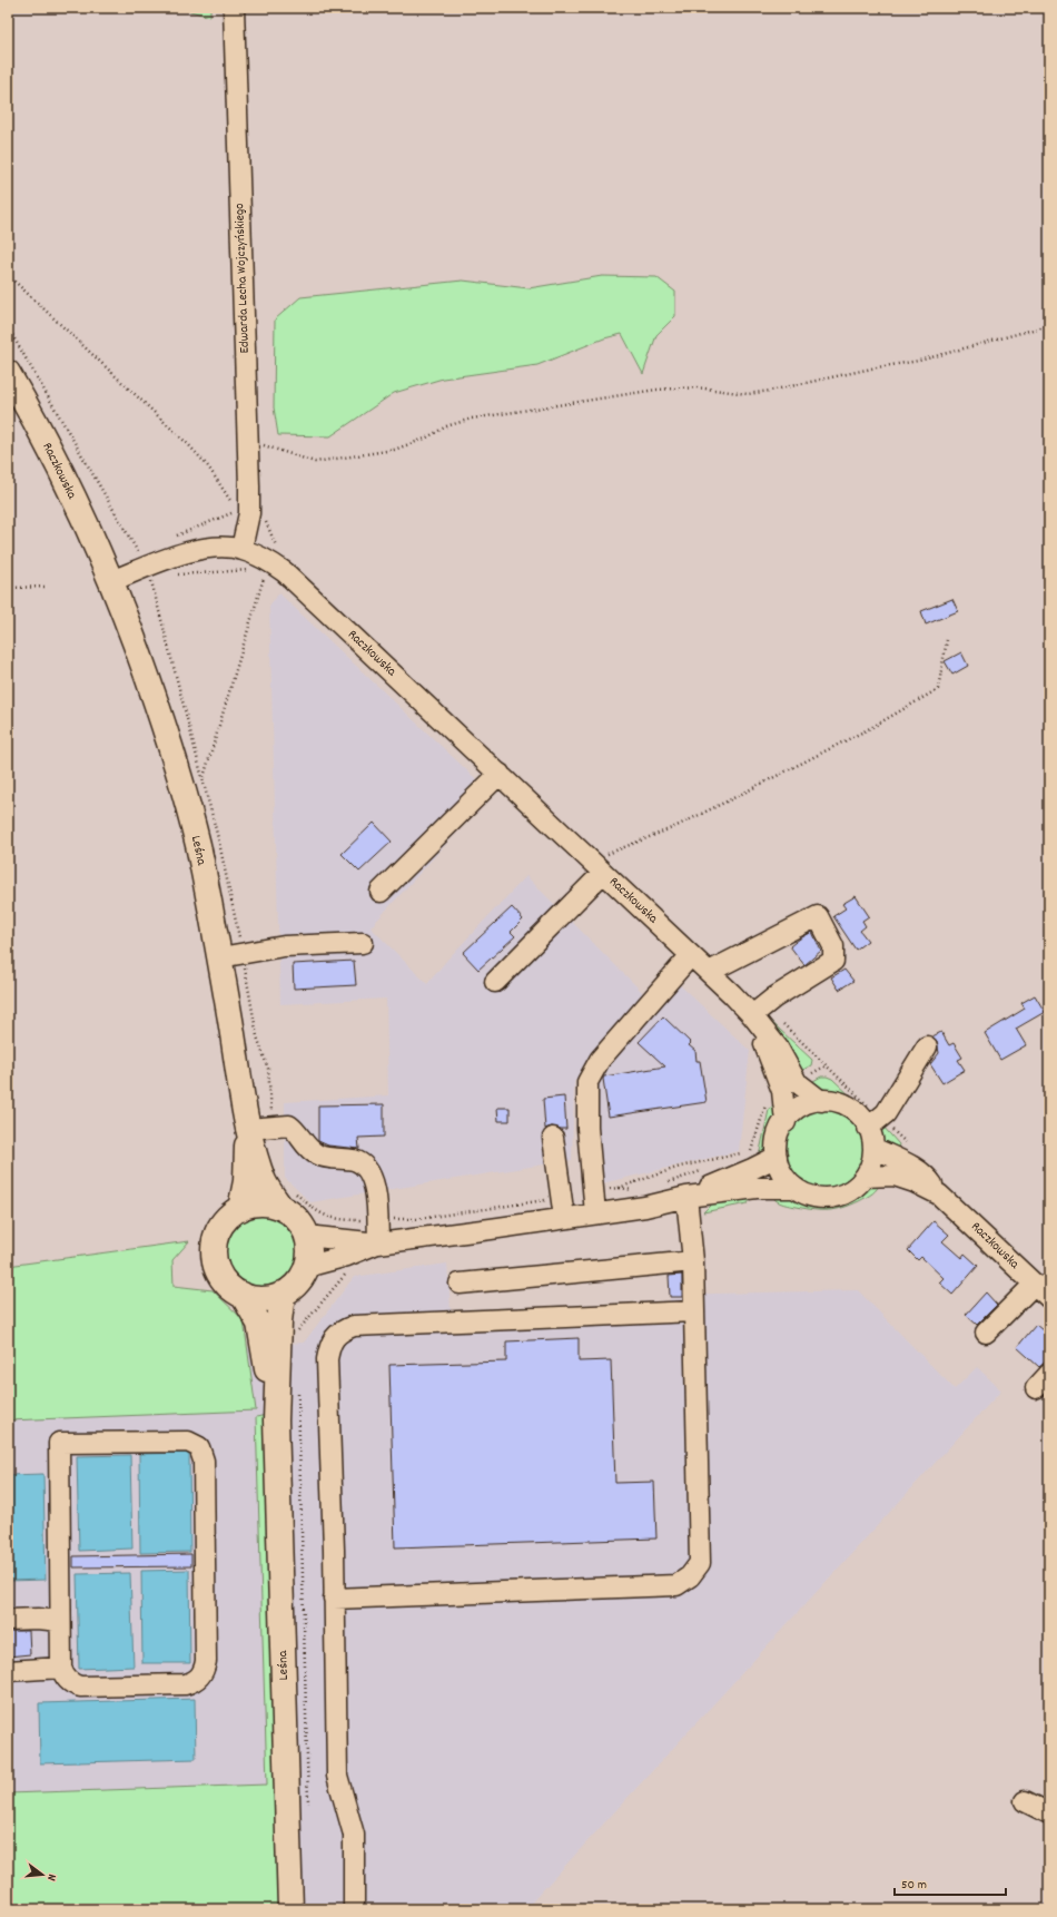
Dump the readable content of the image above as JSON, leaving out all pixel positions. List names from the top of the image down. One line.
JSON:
{"streets":{"main road":["Raczkowska","Leśna"],"street":["Edwarda Lecha Wojczyńskiego"]},"crossings":[["Edwarda Lecha Wojczyńskiego","Raczkowska"],["Raczkowska","Leśna"]],"scale_bar":"50 m","north":"right"}
